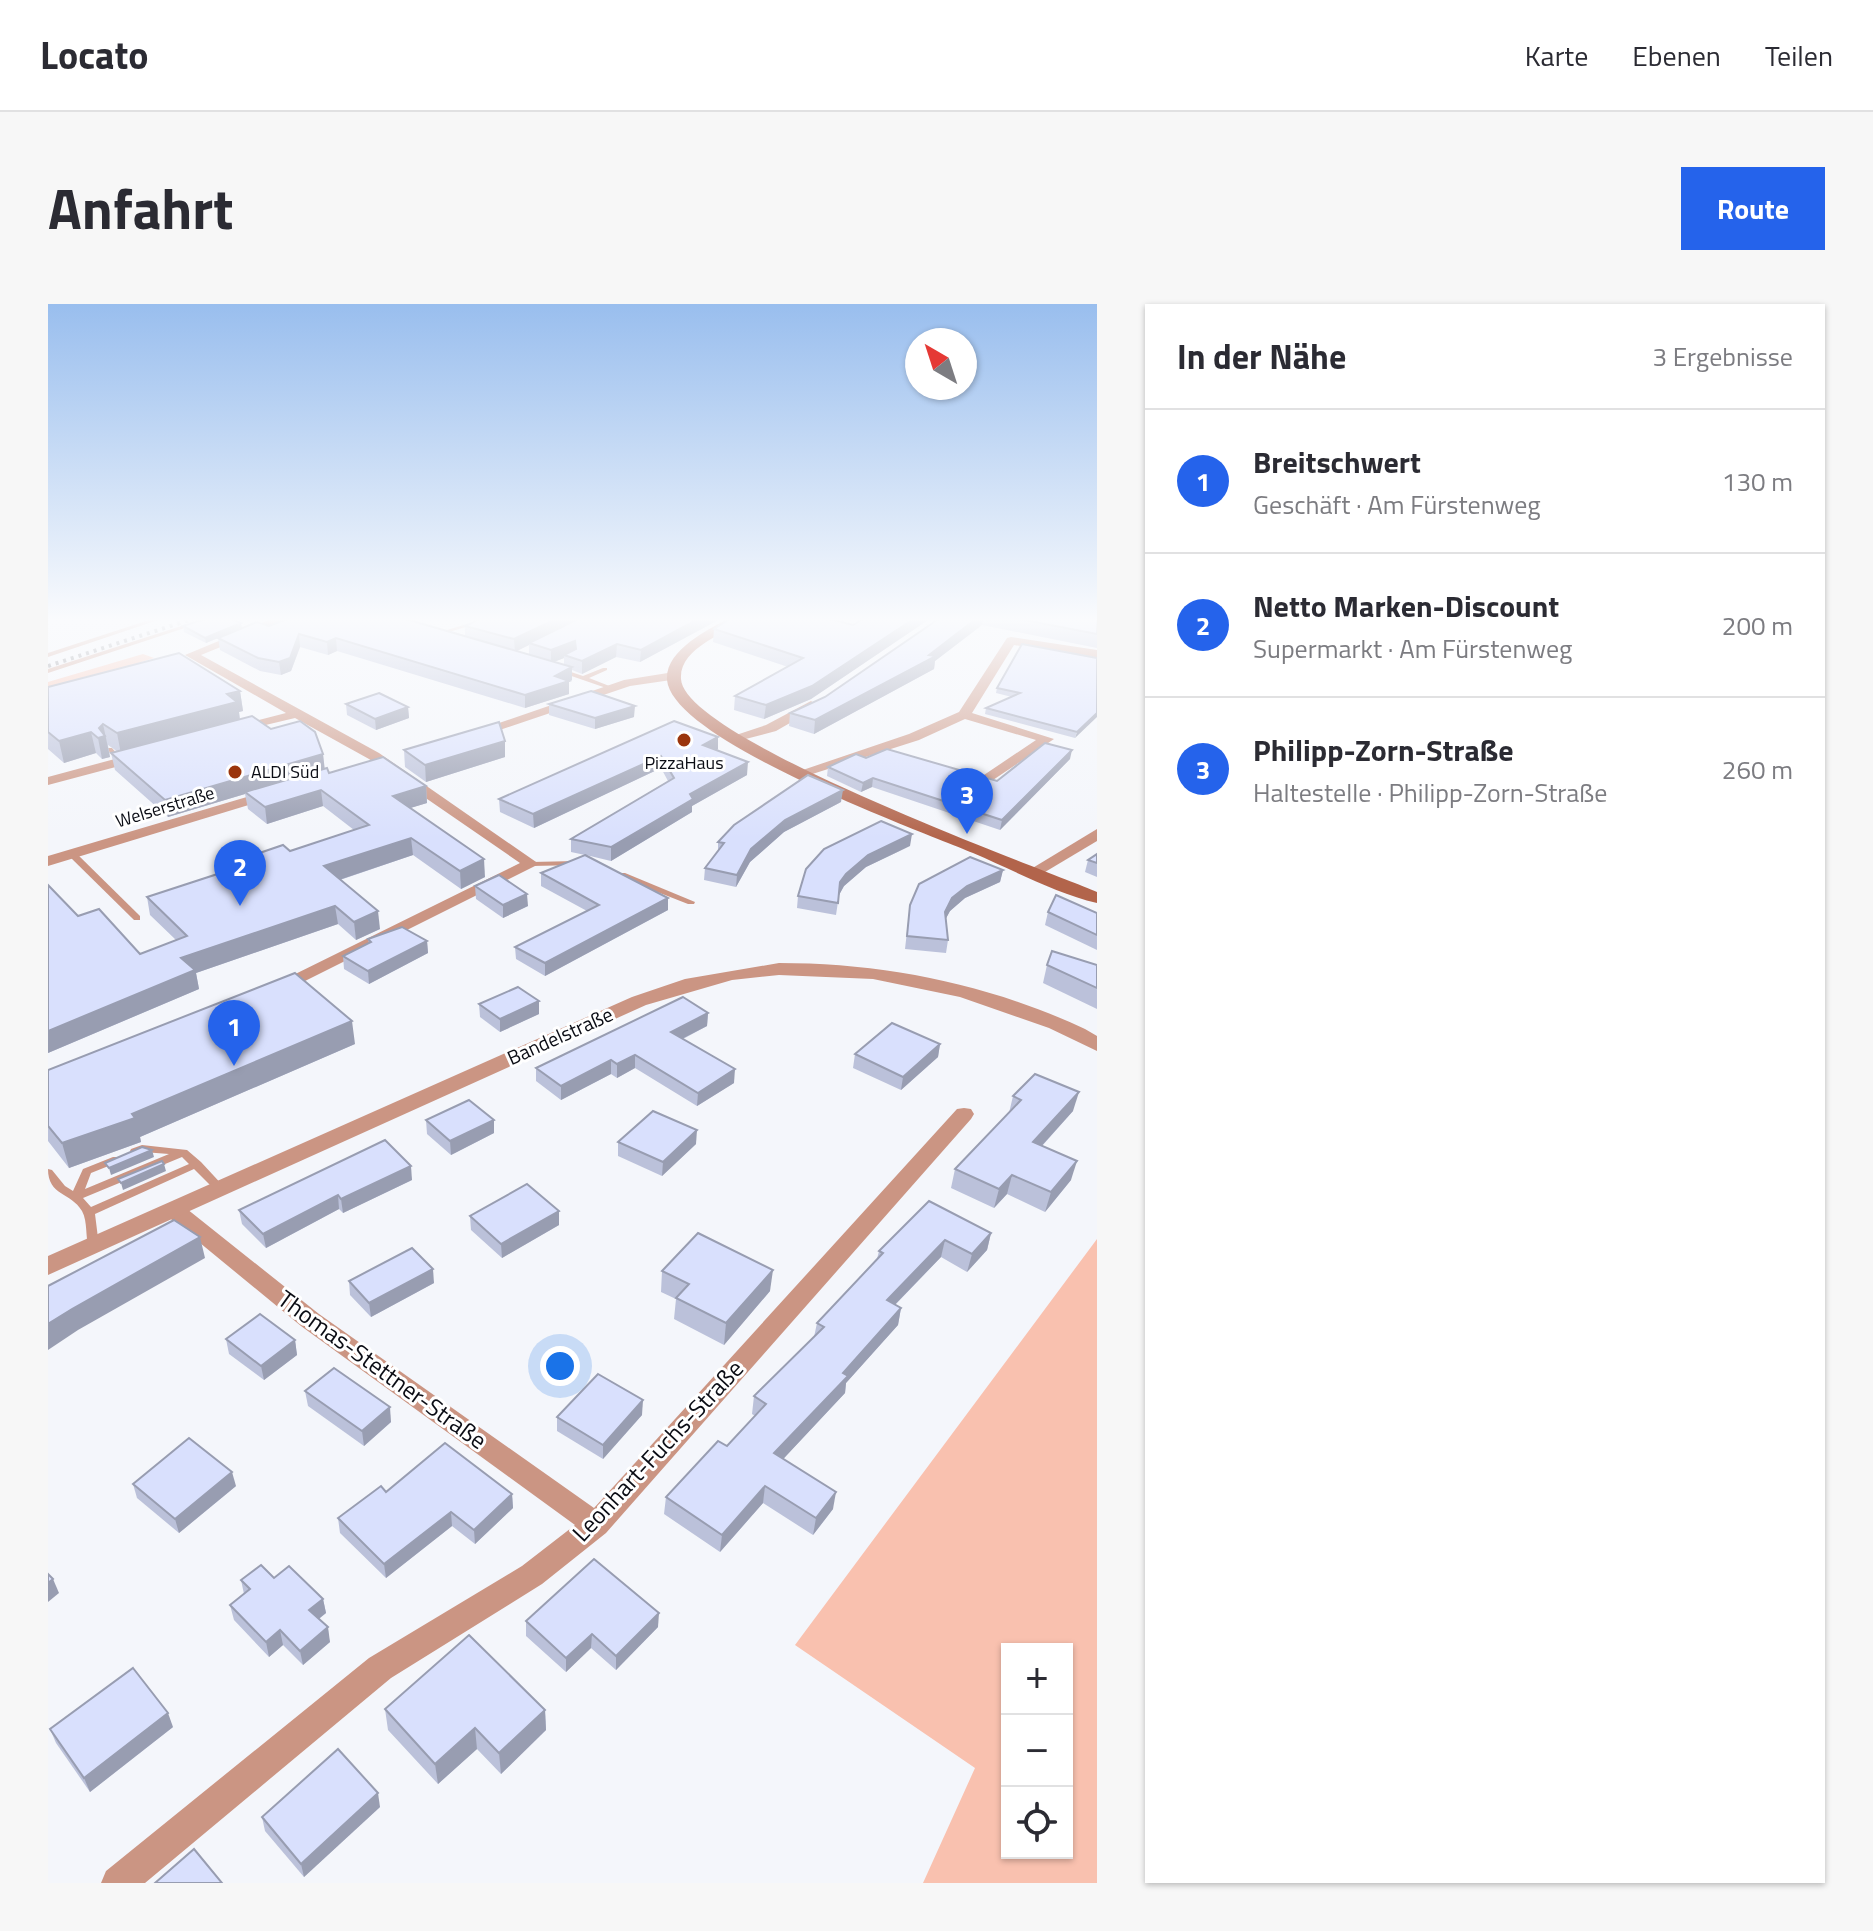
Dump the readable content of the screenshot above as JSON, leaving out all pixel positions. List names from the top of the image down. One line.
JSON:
{"streets":{"street":["Welserstraße","Bandelstraße","Thomas-Stettner-Straße","Leonhart-Fuchs-Straße"]},"crossings":[["Bandelstraße","Thomas-Stettner-Straße"],["Thomas-Stettner-Straße","Leonhart-Fuchs-Straße"]],"places":["PizzaHaus","ALDI Süd"],"north":"top left","page":{"header":"Locato","nav":["Karte","Ebenen","Teilen"],"title":"Anfahrt","buttons":"Route","heading":["In der Nähe","3 Ergebnisse"],"list":[{"mark":"1","name":"Breitschwert","note":"Geschäft · Am Fürstenweg","value":"130 m"},{"mark":"2","name":"Netto Marken-Discount","note":"Supermarkt · Am Fürstenweg","value":"200 m"},{"mark":"3","name":"Philipp-Zorn-Straße","note":"Haltestelle · Philipp-Zorn-Straße","value":"260 m"}],"pins":["3","2","1"],"map_buttons":["+","−"]}}
